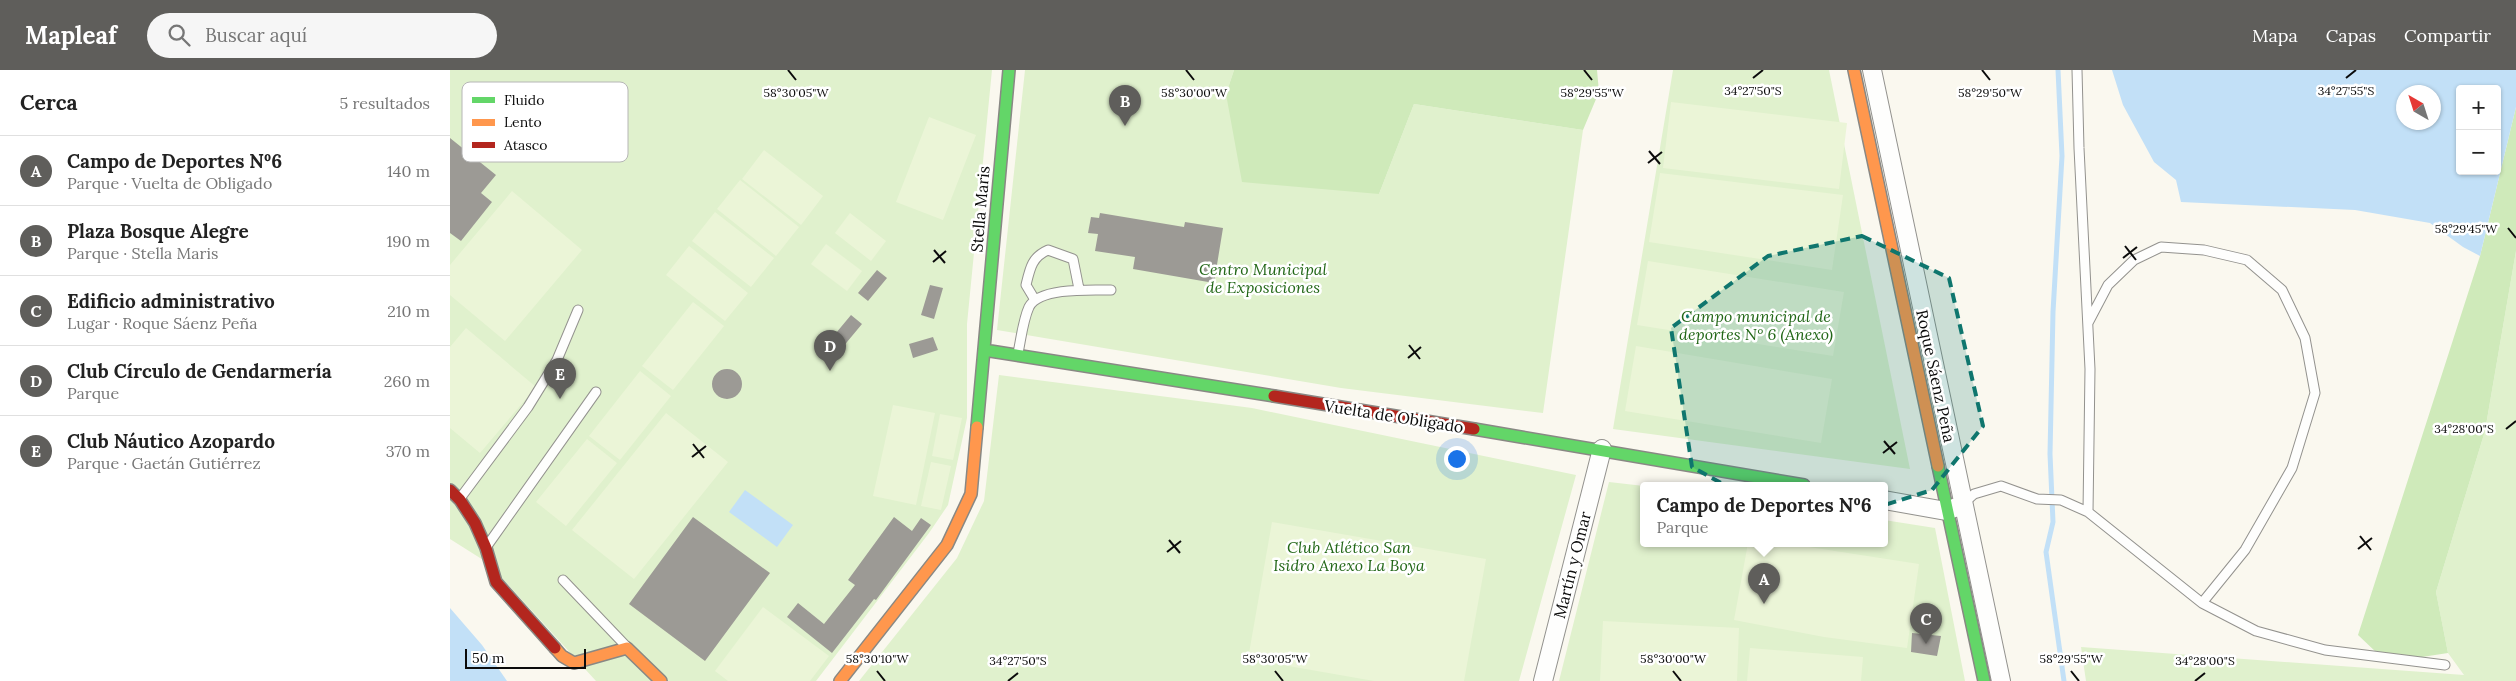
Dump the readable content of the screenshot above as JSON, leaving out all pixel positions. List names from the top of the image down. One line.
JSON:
{"streets":{"street":["Stella Maris","Roque Sáenz Peña","Vuelta de Obligado","Martín y Omar"]},"crossings":[["Stella Maris","Vuelta de Obligado"],["Vuelta de Obligado","Martín y Omar"]],"parks":["Centro Municipal de Exposiciones","Campo municipal de deportes N° 6 (Anexo)","Club Atlético San Isidro Anexo La Boya"],"legend":["Fluido","Lento","Atasco"],"scale_bar":"50 m","north":"top left","page":{"header":"Mapleaf","search":"Buscar aquí","nav":["Mapa","Capas","Compartir"],"heading":["Cerca","5 resultados"],"map_buttons":["+","−"],"pins":["B","D","E","A","C"],"list":[{"mark":"A","name":"Campo de Deportes Nº6","note":"Parque · Vuelta de Obligado","value":"140 m"},{"mark":"B","name":"Plaza Bosque Alegre","note":"Parque · Stella Maris","value":"190 m"},{"mark":"C","name":"Edificio administrativo","note":"Lugar · Roque Sáenz Peña","value":"210 m"},{"mark":"D","name":"Club Círculo de Gendarmería","note":"Parque","value":"260 m"},{"mark":"E","name":"Club Náutico Azopardo","note":"Parque · Gaetán Gutiérrez","value":"370 m"}],"popup":["Campo de Deportes Nº6","Parque"],"scale":"50 m"},"coordinates":["34°27'50\"S","34°27'55\"S","58°29'50\"W","58°30'05\"W","58°30'00\"W","58°29'55\"W","58°29'45\"W","34°28'00\"S","58°30'10\"W"]}
